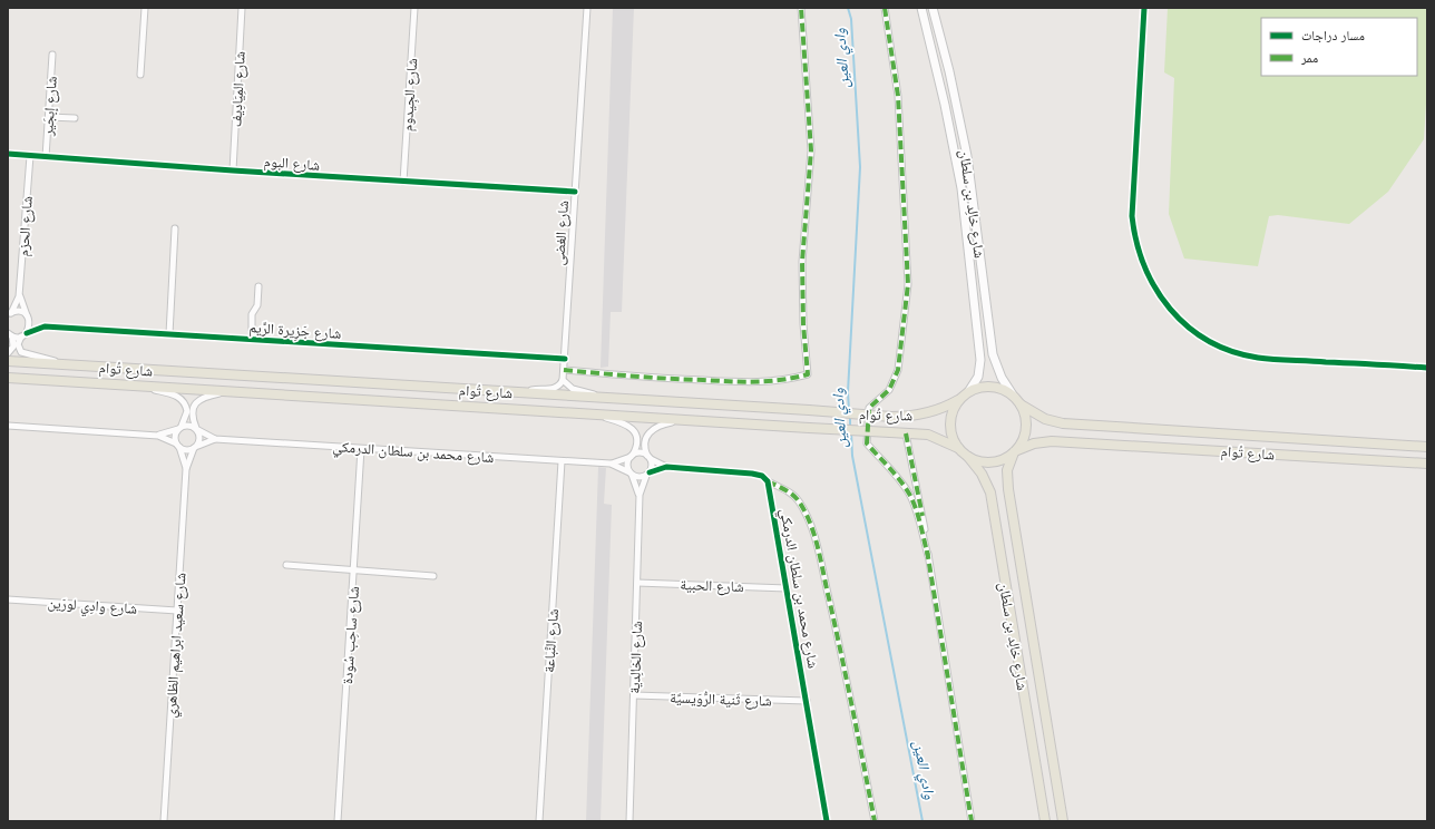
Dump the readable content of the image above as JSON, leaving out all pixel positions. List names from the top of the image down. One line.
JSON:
{"streets":{"main road":["شارع خالِد بن سلطان","شارع تُوام"],"street":["شارع المِيَادِيف","شارع الجِيدوم","شارع إبجَير","شارع البوم","شارع الحزم","شارع الغضى","شارع جَزِيرة الرِّيم","شارع محمد بن سلطان الدرمكي","شارع الحبية","شارع وادِي لورَين","شارع ساحِب سُودة","شارع النَّباعة","شارع سعيد ابراهيم الظاهري","شارع الخالِدية","شارع ثَنية الرُّوَيسيَّة"]},"crossings":[["شارع المِيَادِيف","شارع البوم"],["شارع الجِيدوم","شارع البوم"],["شارع إبجَير","شارع البوم"],["شارع البوم","شارع الحزم"],["شارع البوم","شارع الغضى"],["شارع خالِد بن سلطان","شارع تُوام"],["شارع الحزم","شارع جَزِيرة الرِّيم"],["شارع الغضى","شارع جَزِيرة الرِّيم"],["شارع محمد بن سلطان الدرمكي","شارع الحبية"],["شارع محمد بن سلطان الدرمكي","شارع ساحِب سُودة"],["شارع محمد بن سلطان الدرمكي","شارع النَّباعة"],["شارع محمد بن سلطان الدرمكي","شارع سعيد ابراهيم الظاهري"],["شارع محمد بن سلطان الدرمكي","شارع الخالِدية"],["شارع محمد بن سلطان الدرمكي","شارع ثَنية الرُّوَيسيَّة"],["شارع الحبية","شارع الخالِدية"],["شارع وادِي لورَين","شارع سعيد ابراهيم الظاهري"],["شارع الخالِدية","شارع ثَنية الرُّوَيسيَّة"]],"water":["وادي العين"],"legend":["مسار دراجات","ممر"]}
